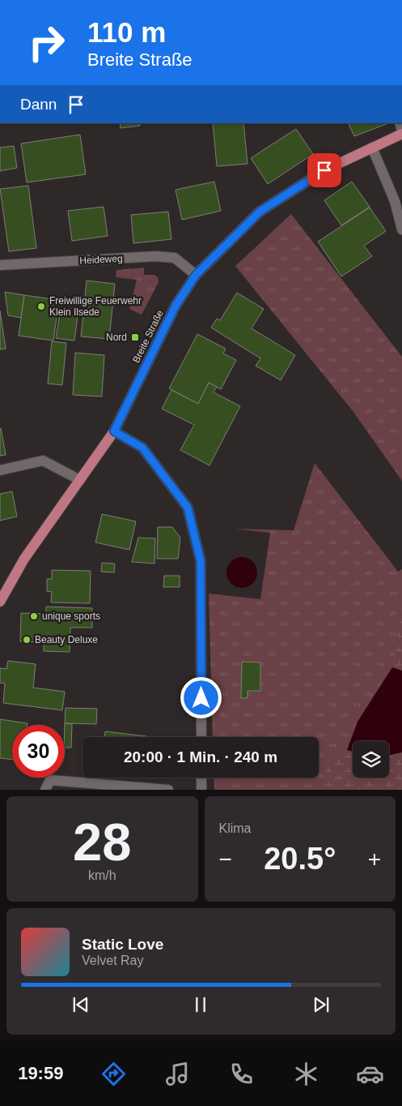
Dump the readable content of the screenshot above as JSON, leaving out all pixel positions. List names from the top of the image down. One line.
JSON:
{"streets":{"main road":["Breite Straße"],"street":["Heideweg"]},"crossings":[["Heideweg","Breite Straße"]],"places":{"other":["Freiwillige Feuerwehr Klein Ilsede","unique sports","Beauty Deluxe"],"transit":["Nord"]},"page":{"turn":["110 m","Breite Straße"],"then":"Dann","limit":"30","trip":"20:00 · 1 Min. · 240 m","tile":[["28","km/h"],"Klima"],"heat":["−","20.5°","+"],"song":["Static Love","Velvet Ray"],"tabs":"19:59"}}
